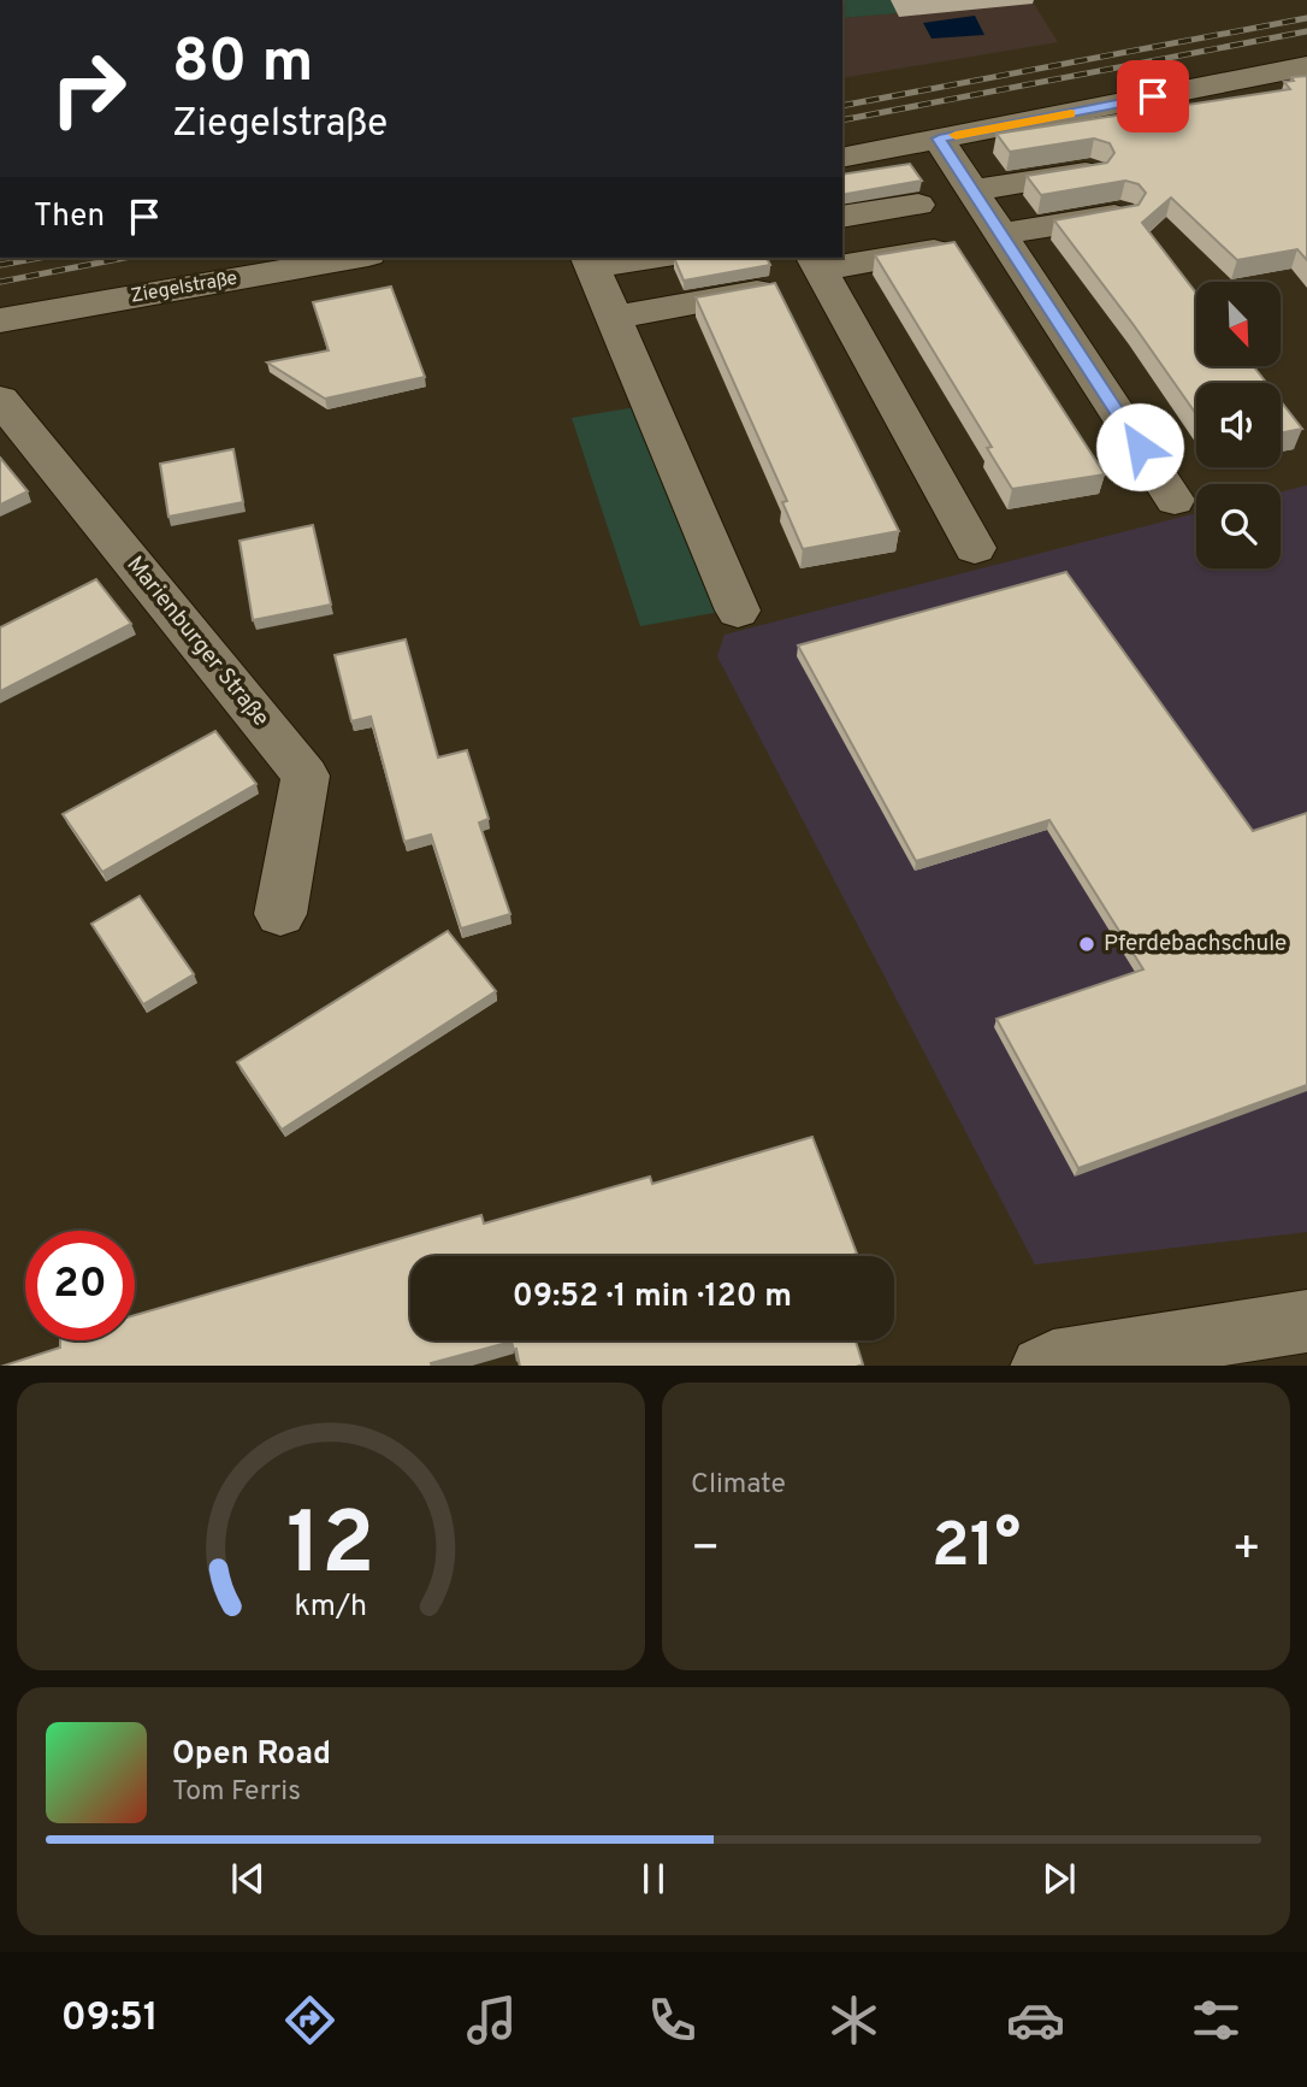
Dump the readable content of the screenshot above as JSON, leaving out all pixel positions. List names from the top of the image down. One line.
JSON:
{"streets":{"street":["Ziegelstraße","Marienburger Straße"]},"places":["Pferdebachschule"],"north":"bottom right","page":{"turn":["80 m","Ziegelstraße"],"then":"Then","limit":"20","trip":"09:52 · 1 min · 120 m","tile":"Climate","heat":["−","21°","+"],"song":["Open Road","Tom Ferris"],"tabs":"09:51","gauge":["12","km/h"]}}
